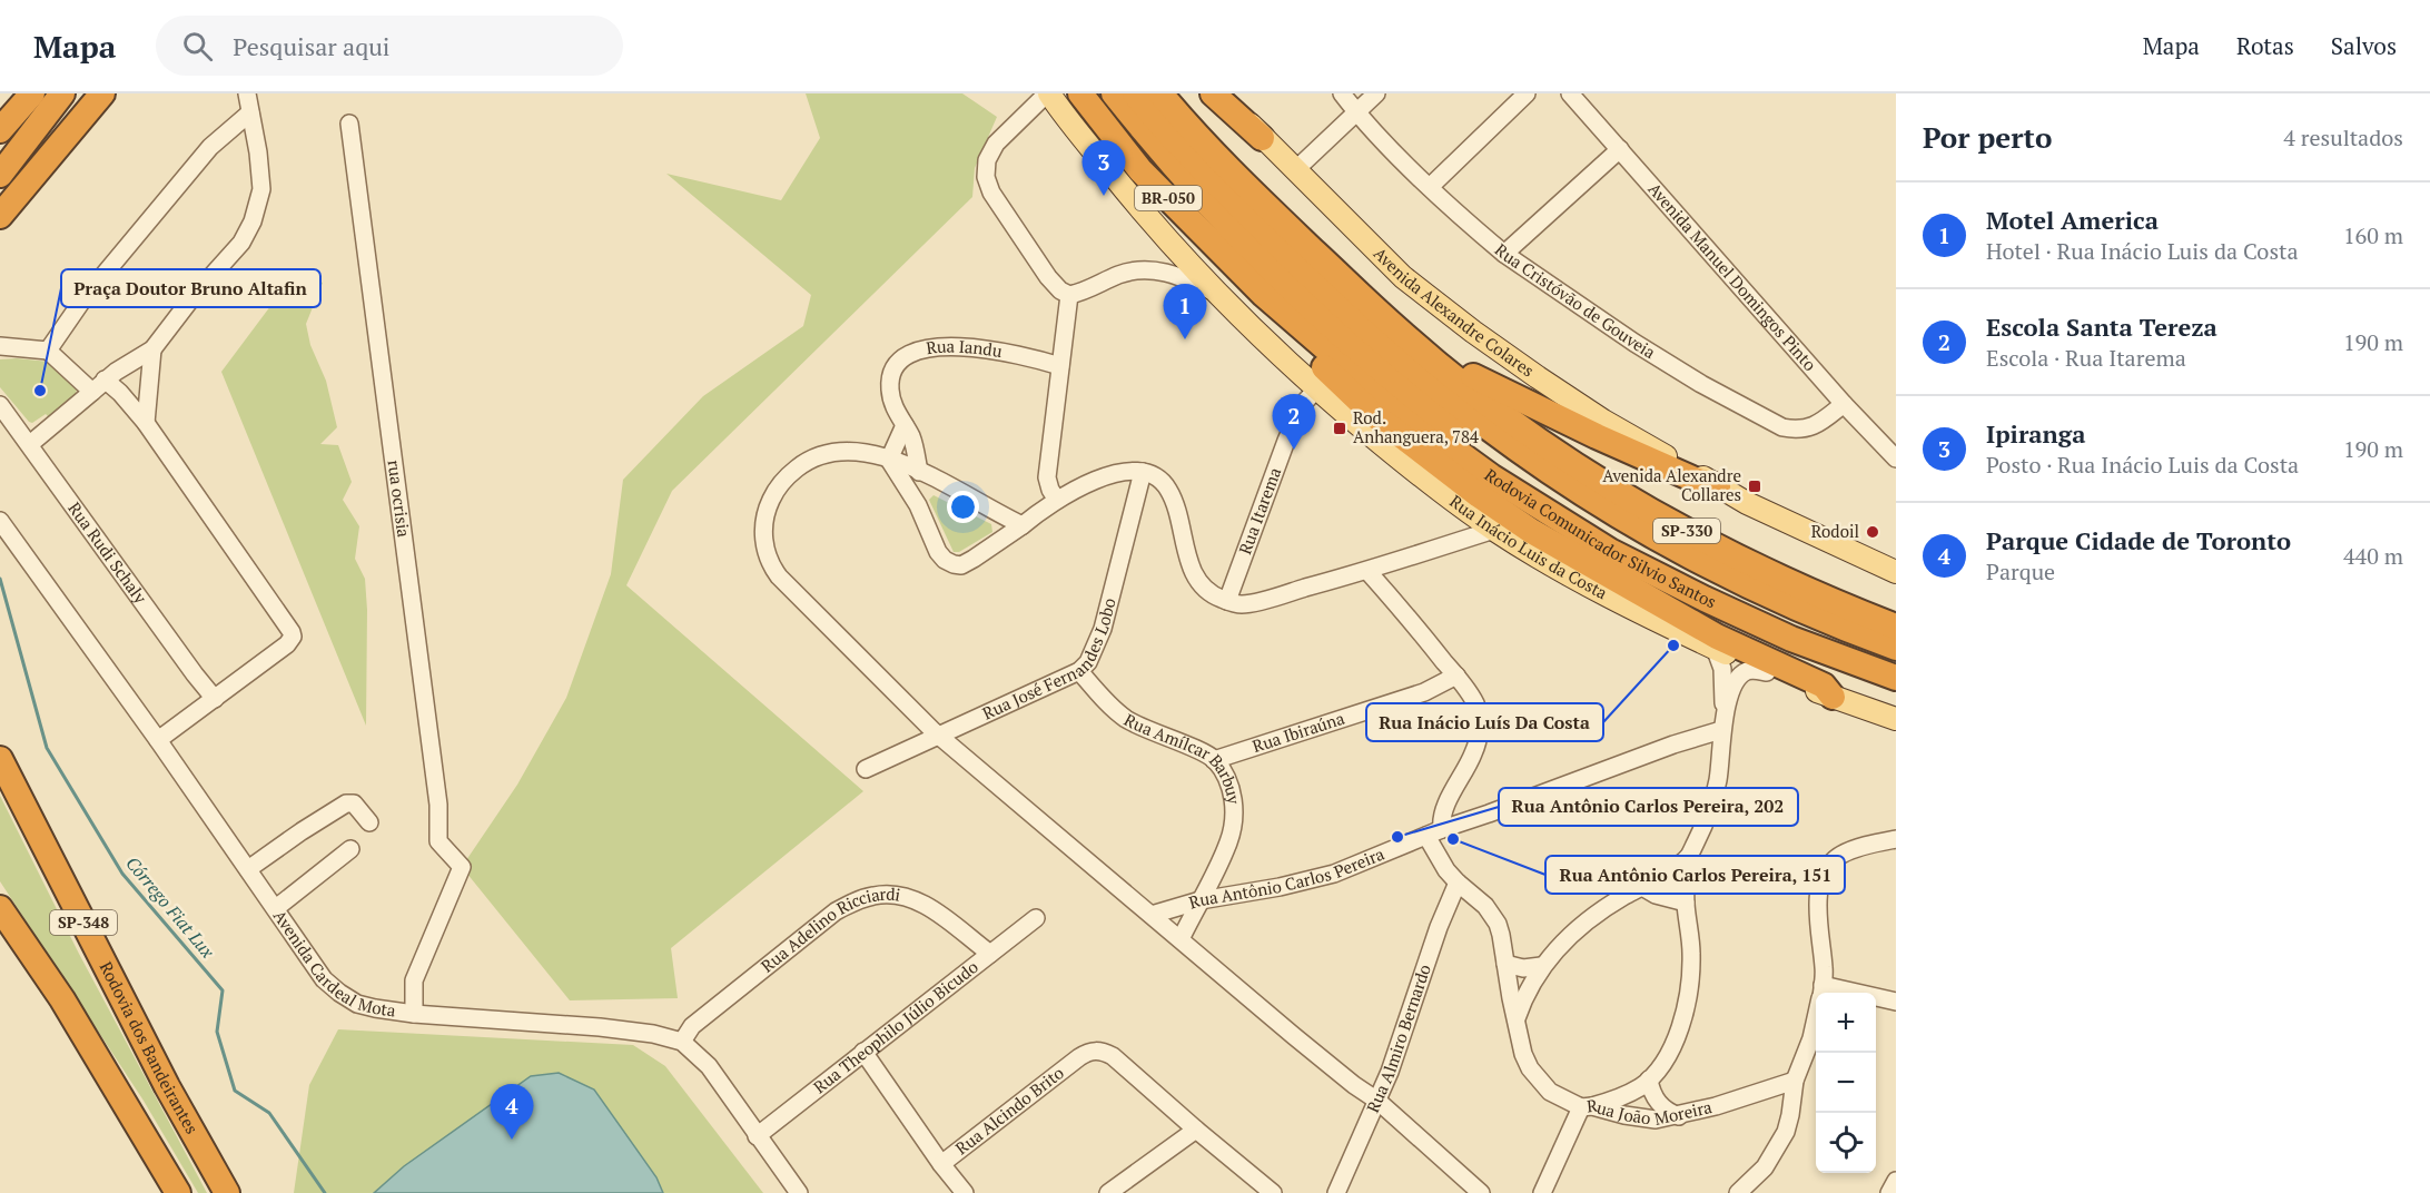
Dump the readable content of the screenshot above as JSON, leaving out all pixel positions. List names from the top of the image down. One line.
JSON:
{"streets":{"highway":["BR-050","SP-330","Rodovia Comunicador Silvio Santos","SP-348","Rodovia dos Bandeirantes"],"main road":["Avenida Alexandre Colares","Rua Inácio Luis da Costa"],"street":["Avenida Manuel Domingos Pinto","Rua Cristóvão de Gouveia","Rua Iandu","rua ocrisia","Rua Itarema","Rua Rudi Schaly","Rua José Fernandes Lobo","Rua Ibiraúna","Rua Amílcar Barbuy","Rua Antônio Carlos Pereira","Rua Adelino Ricciardi","Avenida Cardeal Mota","Rua Theophilo Júlio Bicudo","Rua Almiro Bernardo","Rua João Moreira","Rua Alcindo Brito"]},"crossings":[["Avenida Manuel Domingos Pinto","Rua Cristóvão de Gouveia"],["rua ocrisia","Avenida Cardeal Mota"],["Rua Itarema","Rua Inácio Luis da Costa"],["Rua José Fernandes Lobo","Rua Amílcar Barbuy"],["Rua Ibiraúna","Rua Amílcar Barbuy"],["Rua Amílcar Barbuy","Rua Antônio Carlos Pereira"],["Rua Antônio Carlos Pereira","Rua João Moreira"],["Rua Adelino Ricciardi","Avenida Cardeal Mota"],["Rua Adelino Ricciardi","Rua Theophilo Júlio Bicudo"],["Avenida Cardeal Mota","Rua Theophilo Júlio Bicudo"],["Rua Almiro Bernardo","Rua João Moreira"]],"water":["Córrego Fiat Lux"],"places":{"other":["Praça Doutor Bruno Altafin","Rodoil","Rua Inácio Luís Da Costa","Rua Antônio Carlos Pereira, 202","Rua Antônio Carlos Pereira, 151"],"transit":["Rod. Anhanguera, 784","Avenida Alexandre Collares"]},"page":{"header":"Mapa","search":"Pesquisar aqui","nav":["Mapa","Rotas","Salvos"],"heading":["Por perto","4 resultados"],"pins":["3","1","2","4"],"list":[{"mark":"1","name":"Motel America","note":"Hotel · Rua Inácio Luis da Costa","value":"160 m"},{"mark":"2","name":"Escola Santa Tereza","note":"Escola · Rua Itarema","value":"190 m"},{"mark":"3","name":"Ipiranga","note":"Posto · Rua Inácio Luis da Costa","value":"190 m"},{"mark":"4","name":"Parque Cidade de Toronto","note":"Parque","value":"440 m"}],"map_buttons":["+","−"]}}
